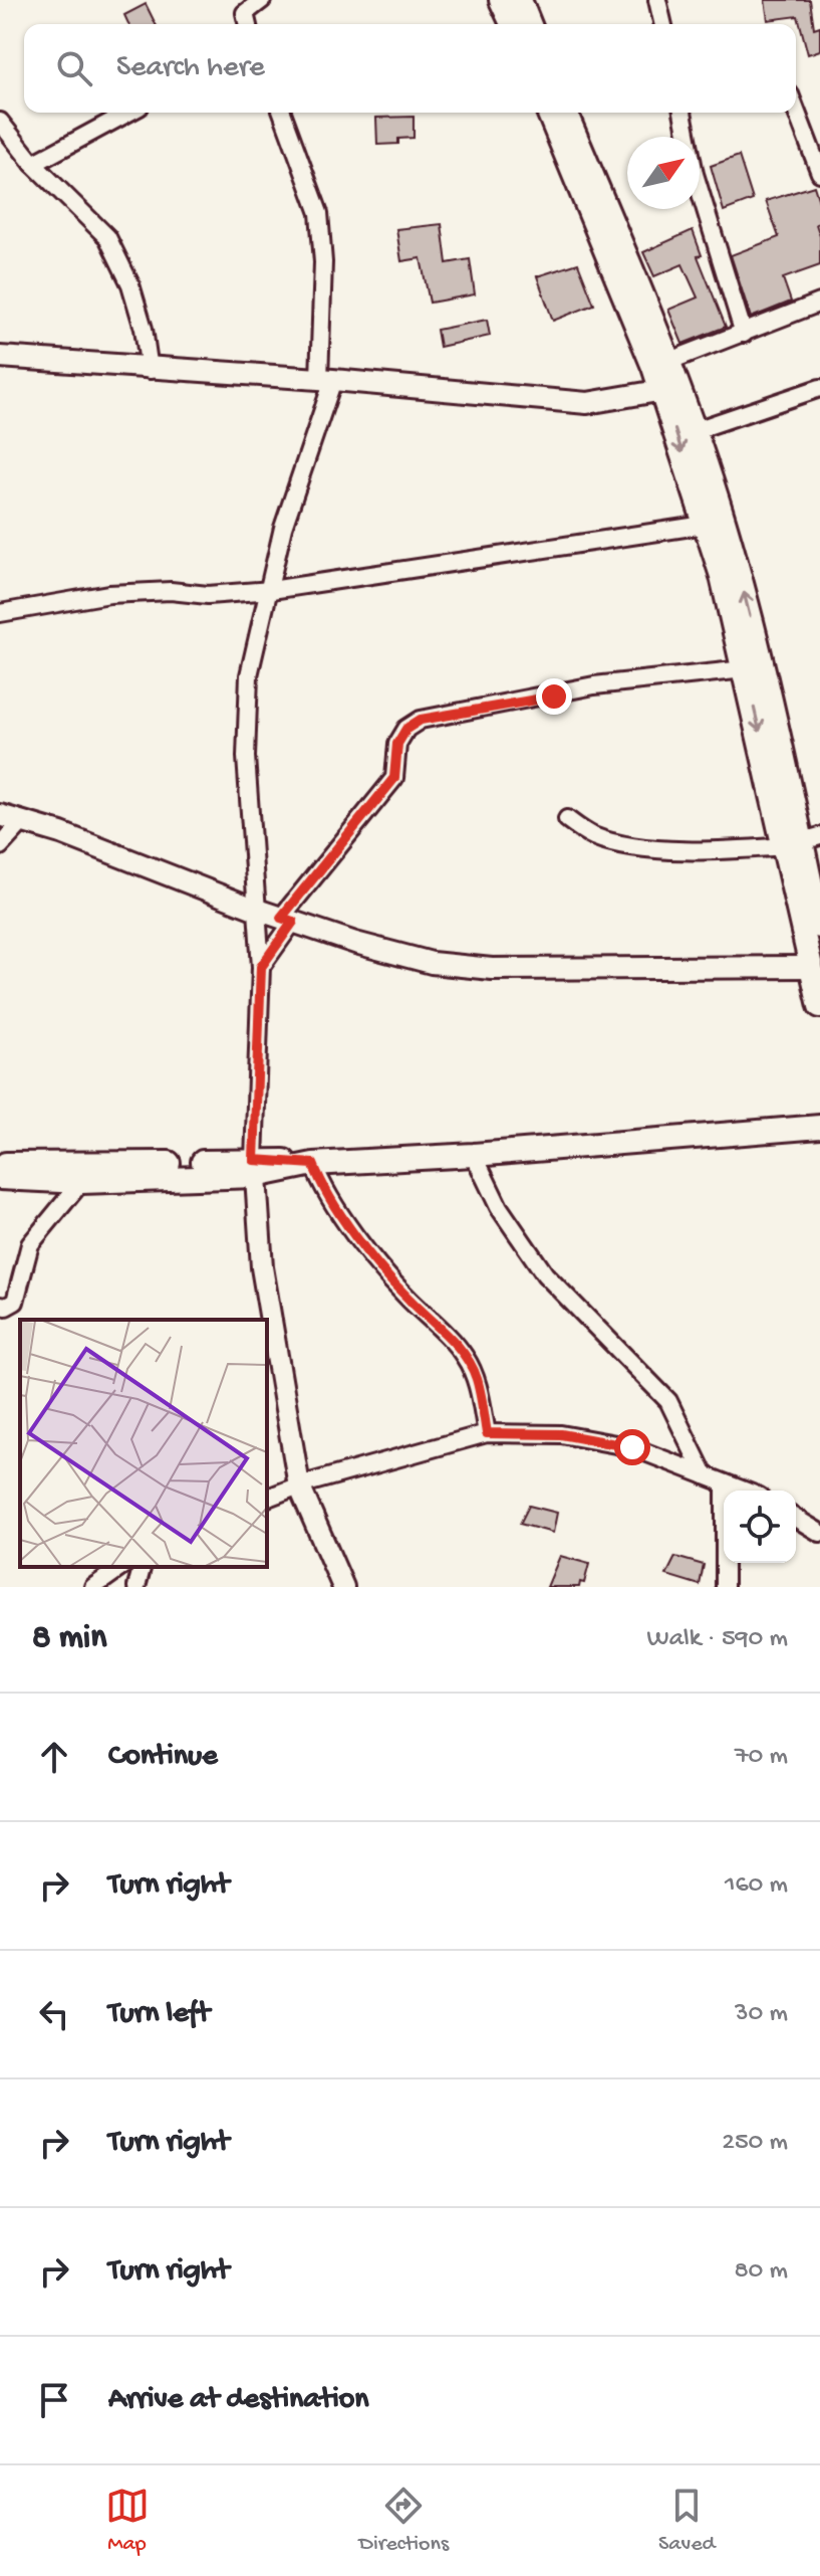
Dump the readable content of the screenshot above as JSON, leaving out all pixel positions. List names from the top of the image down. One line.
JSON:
{"north":"top right","page":{"search":"Search here","heading":["8 min","Walk · 590 m"],"list":[["Continue","70 m"],["Turn right","160 m"],["Turn left","30 m"],["Turn right","250 m"],["Turn right","80 m"],"Arrive at destination"],"nav":["Map","Directions","Saved"]}}
